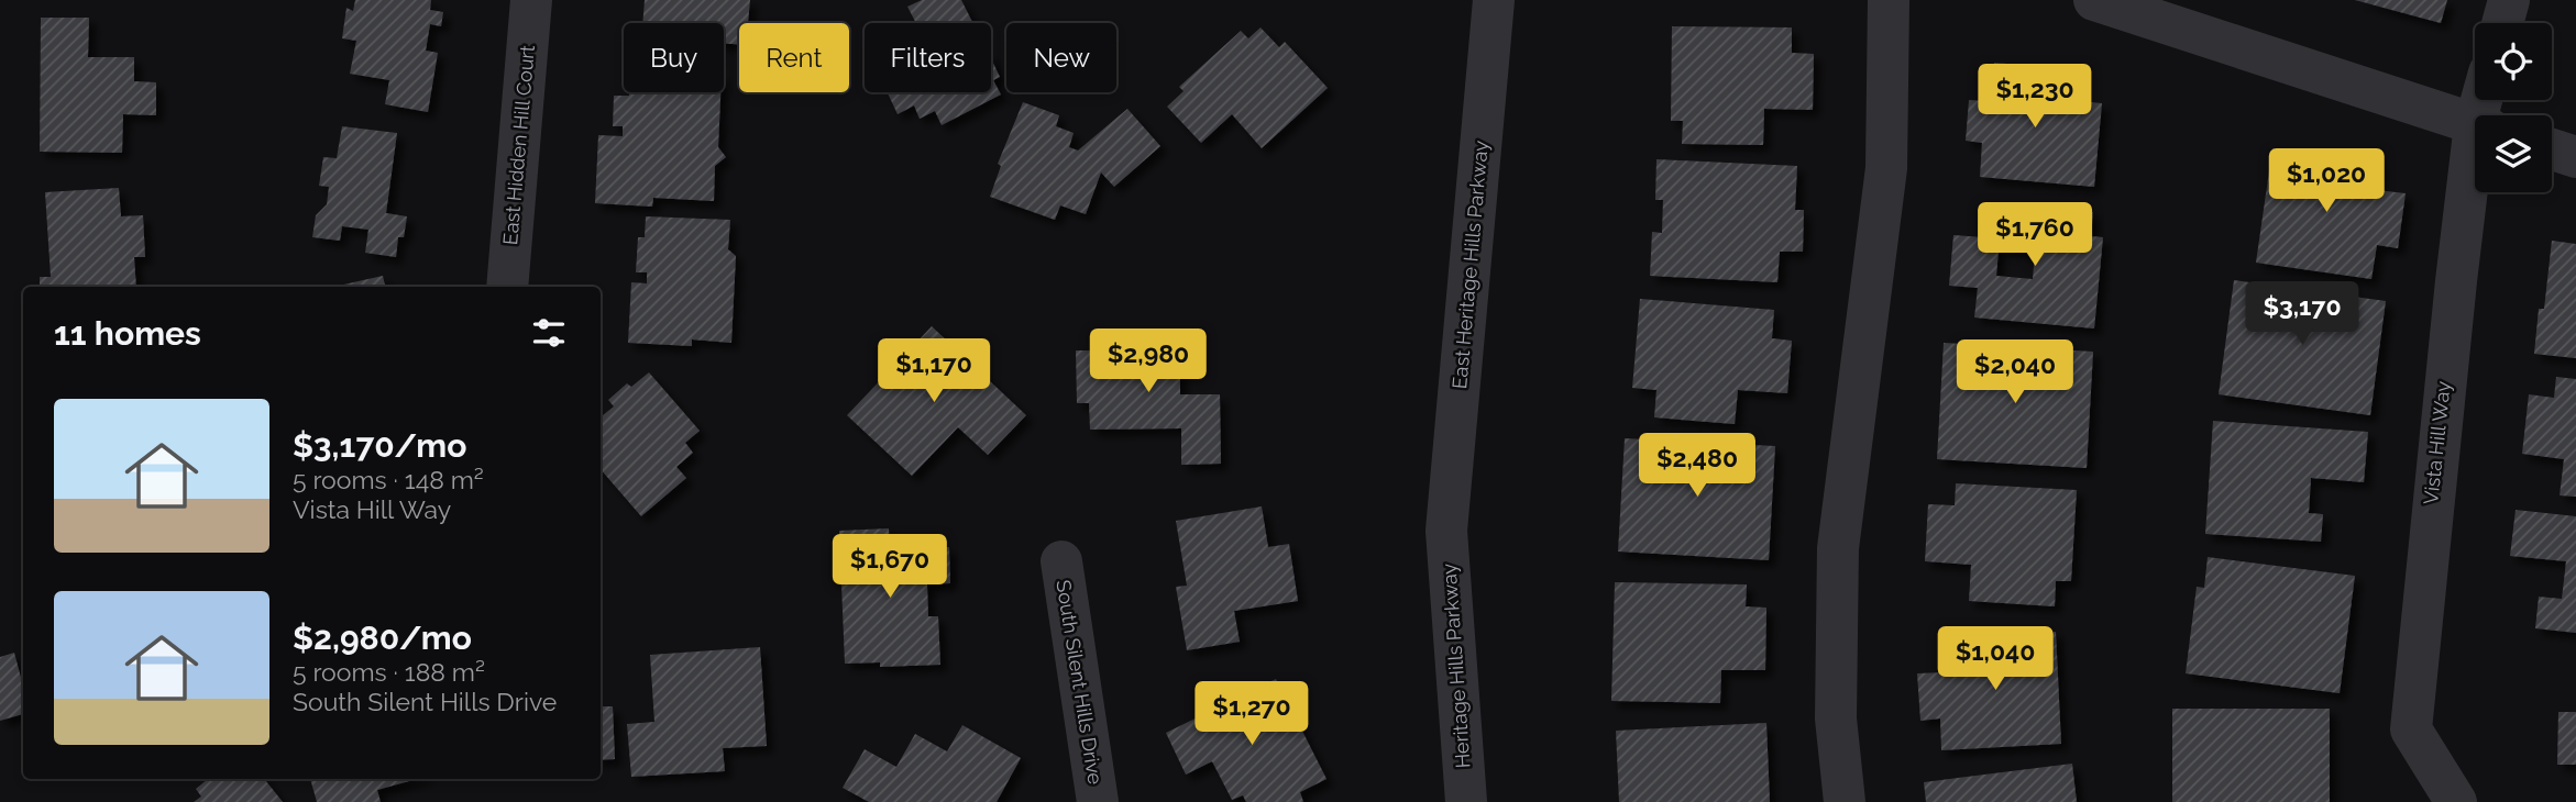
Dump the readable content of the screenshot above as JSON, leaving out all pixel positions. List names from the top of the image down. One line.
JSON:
{"streets":{"street":["East Hidden Hill Court","East Heritage Hills Parkway","Vista Hill Way","Heritage Hills Parkway","South Silent Hills Drive"]},"crossings":[["East Heritage Hills Parkway","Heritage Hills Parkway"]],"page":{"chip":["Buy","Rent","Filters","New"],"price":["$1,230","$1,020","$1,760","$3,170","$2,980","$1,170","$2,040","$2,480","$1,670","$1,040","$1,270"],"heading":"11 homes","list":[{"name":"$3,170/mo","note":"5 rooms · 148 m² · Vista Hill Way"},{"name":"$2,980/mo","note":"5 rooms · 188 m² · South Silent Hills Drive"}]}}
